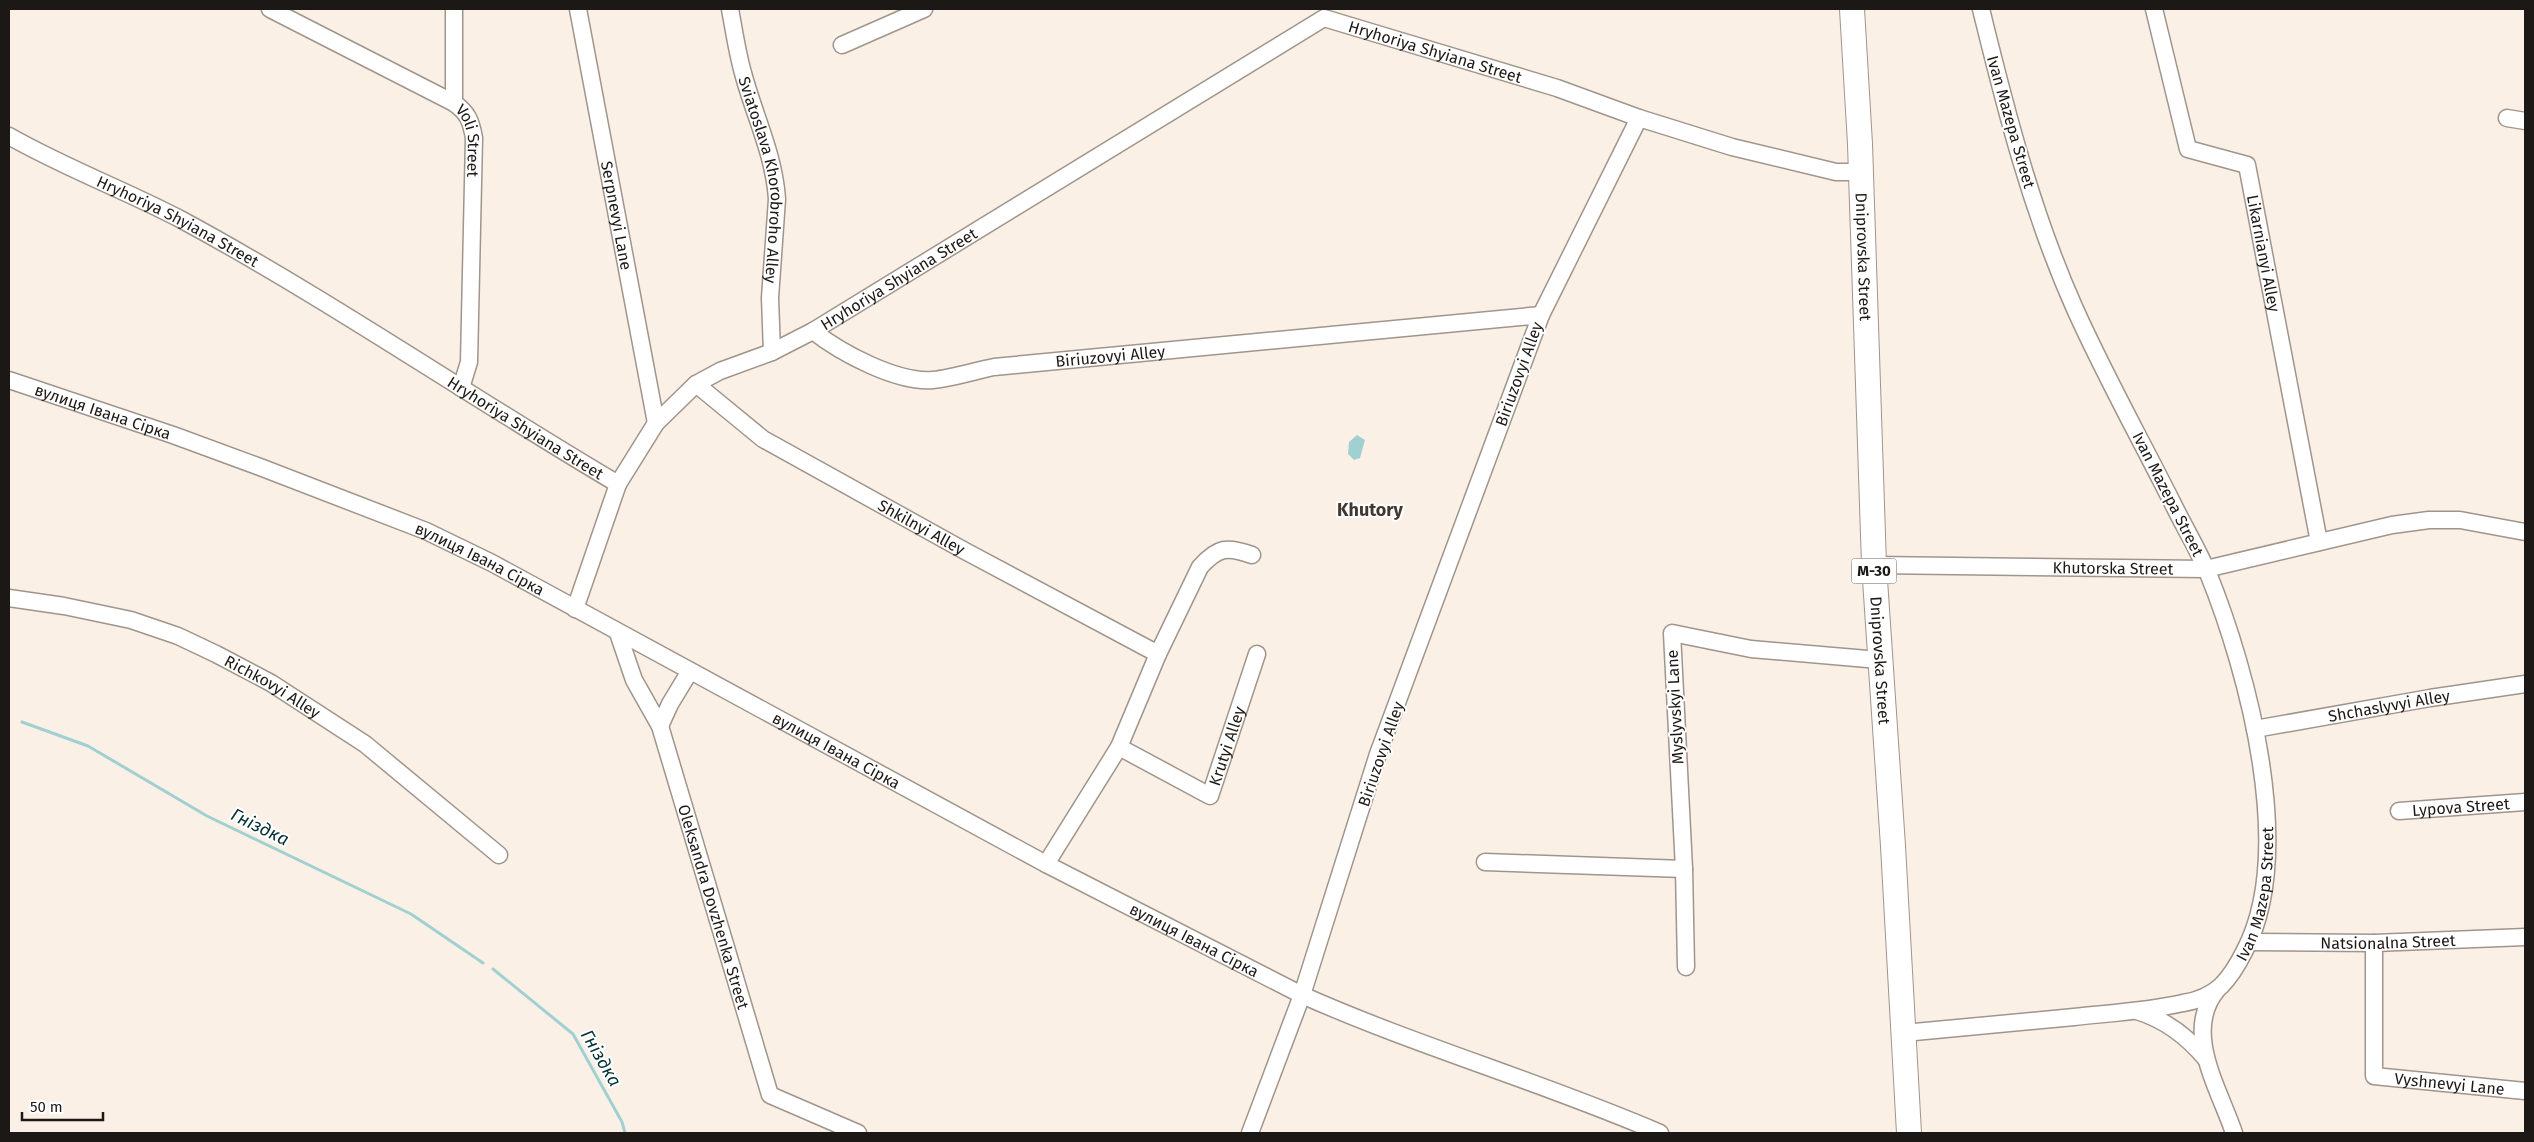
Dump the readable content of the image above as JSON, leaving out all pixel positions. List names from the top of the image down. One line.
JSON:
{"streets":{"highway":["Dniprovska Street","М-30"],"street":["Hryhoriya Shyiana Street","Ivan Mazepa Street","Voli Street","Sviatoslava Khorobroho Alley","Serpnevyi Lane","Likarnianyi Alley","Biriuzovyi Alley","вулиця Івана Сірка","Shkilnyi Alley","Khutorska Street","Richkovyi Alley","Shchaslyvyi Alley","Myslyvskyi Lane","Krutyi Alley","Lypova Street","Oleksandra Dovzhenka Street","Natsionalna Street","Vyshnevyi Lane"]},"crossings":[["Hryhoriya Shyiana Street","Voli Street"],["Hryhoriya Shyiana Street","Sviatoslava Khorobroho Alley"],["Hryhoriya Shyiana Street","Serpnevyi Lane"],["Hryhoriya Shyiana Street","Dniprovska Street"],["Hryhoriya Shyiana Street","Biriuzovyi Alley"],["Hryhoriya Shyiana Street","Shkilnyi Alley"],["Ivan Mazepa Street","Dniprovska Street"],["Ivan Mazepa Street","Khutorska Street"],["Ivan Mazepa Street","Shchaslyvyi Alley"],["Ivan Mazepa Street","Natsionalna Street"],["Likarnianyi Alley","Khutorska Street"],["Dniprovska Street","Khutorska Street"],["Dniprovska Street","Myslyvskyi Lane"],["Biriuzovyi Alley","вулиця Івана Сірка"],["вулиця Івана Сірка","Oleksandra Dovzhenka Street"],["Natsionalna Street","Vyshnevyi Lane"]],"districts":["Khutory"],"water":["Гніздка"],"scale_bar":"50 m"}
